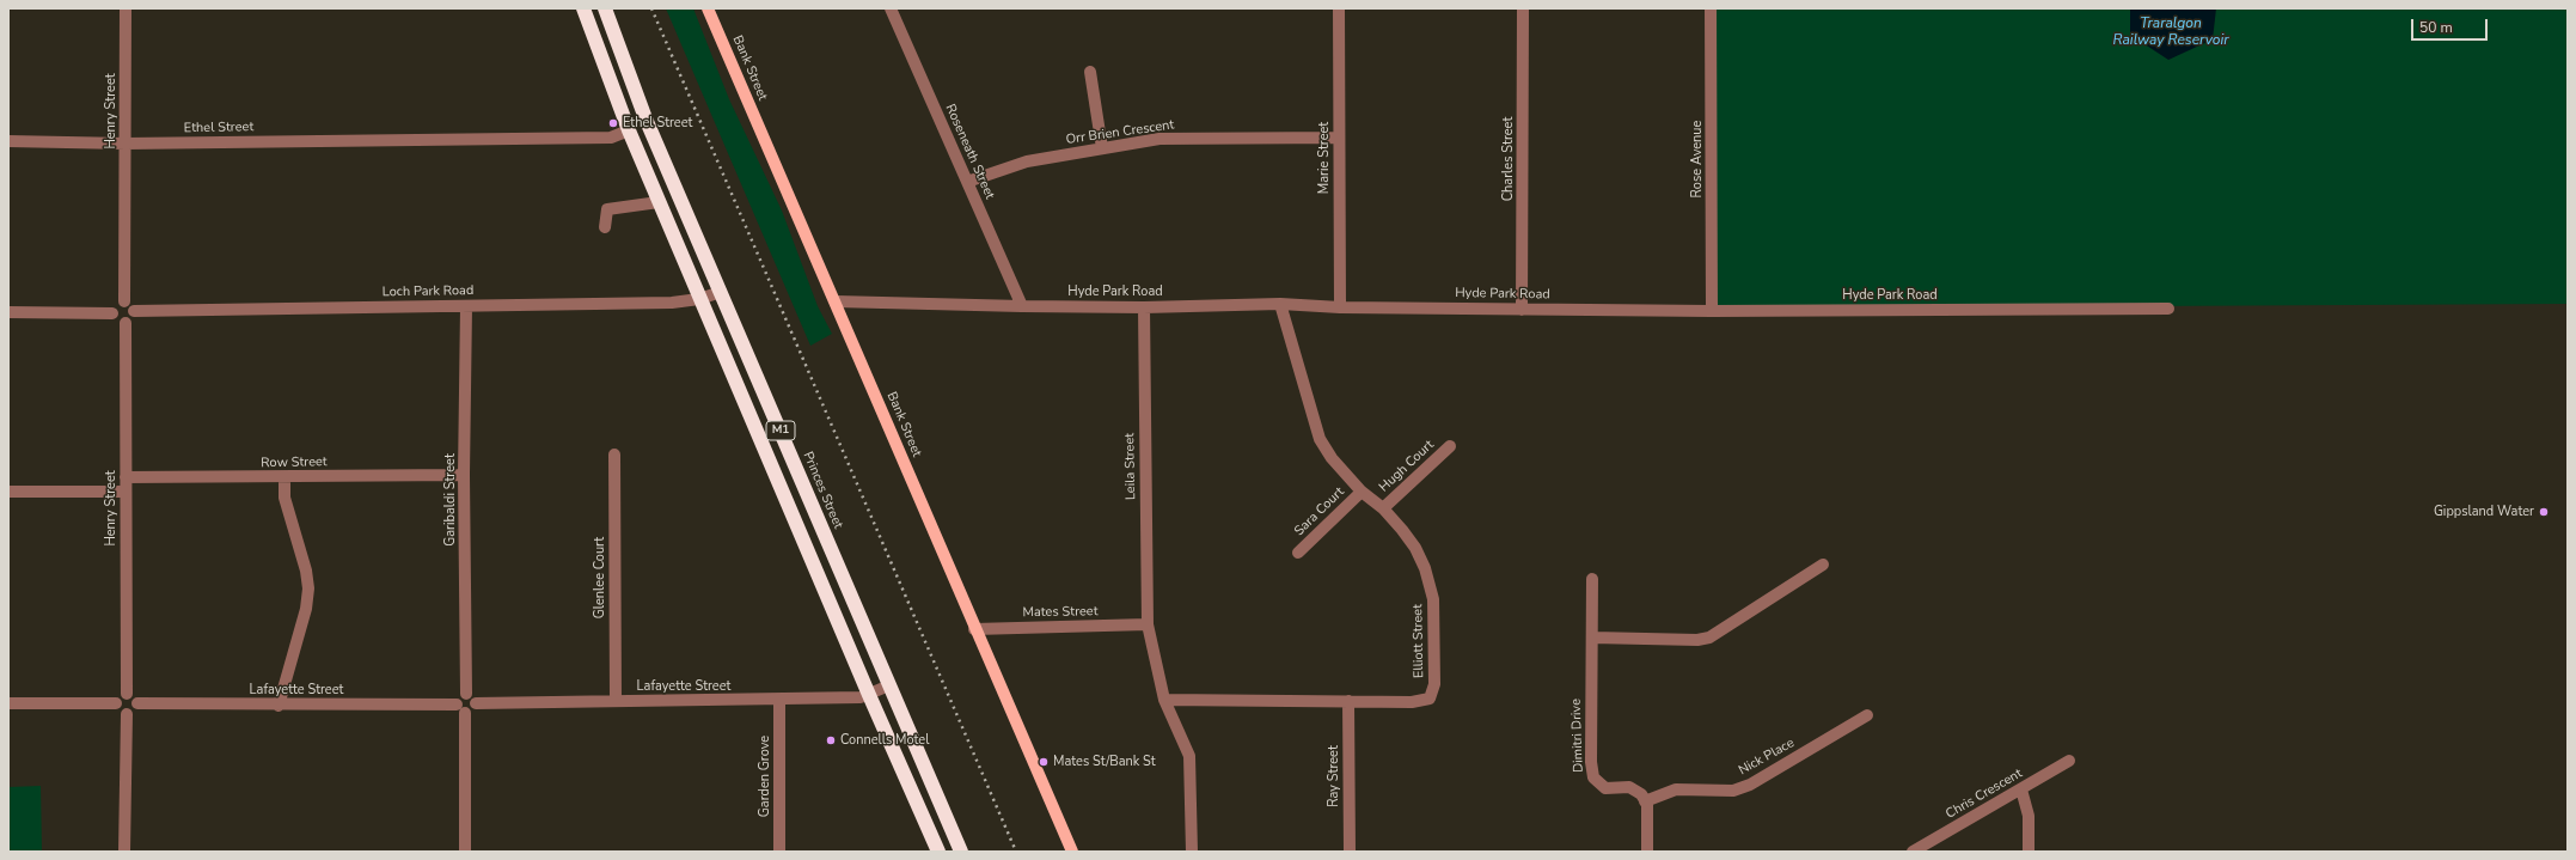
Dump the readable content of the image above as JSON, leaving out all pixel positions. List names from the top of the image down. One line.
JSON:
{"streets":{"highway":["M1","Princes Street"],"main road":["Bank Street"],"street":["Henry Street","Ethel Street","Orr Brien Crescent","Roseneath Street","Marie Street","Charles Street","Rose Avenue","Loch Park Road","Hyde Park Road","Row Street","Leila Street","Hugh Court","Garibaldi Street","Sara Court","Glenlee Court","Mates Street","Elliott Street","Lafayette Street","Dimitri Drive","Nick Place","Garden Grove","Ray Street","Chris Crescent"]},"crossings":[["Bank Street","Hyde Park Road"],["Bank Street","Mates Street"],["Henry Street","Ethel Street"],["Henry Street","Loch Park Road"],["Henry Street","Row Street"],["Henry Street","Lafayette Street"],["Ethel Street","M1"],["Orr Brien Crescent","Roseneath Street"],["Orr Brien Crescent","Marie Street"],["Roseneath Street","Hyde Park Road"],["Marie Street","Hyde Park Road"],["Charles Street","Hyde Park Road"],["Rose Avenue","Hyde Park Road"],["Loch Park Road","M1"],["Loch Park Road","Princes Street"],["Loch Park Road","Garibaldi Street"],["Hyde Park Road","Leila Street"],["Hyde Park Road","Elliott Street"],["M1","Lafayette Street"],["Row Street","Garibaldi Street"],["Leila Street","Mates Street"],["Leila Street","Elliott Street"],["Hugh Court","Elliott Street"],["Princes Street","Lafayette Street"],["Garibaldi Street","Lafayette Street"],["Sara Court","Elliott Street"],["Glenlee Court","Lafayette Street"],["Elliott Street","Ray Street"],["Lafayette Street","Garden Grove"],["Dimitri Drive","Nick Place"]],"water":["Traralgon Railway Reservoir"],"places":["Ethel Street","Gippsland Water","Connells Motel","Mates St/Bank St"],"scale_bar":"50 m"}
